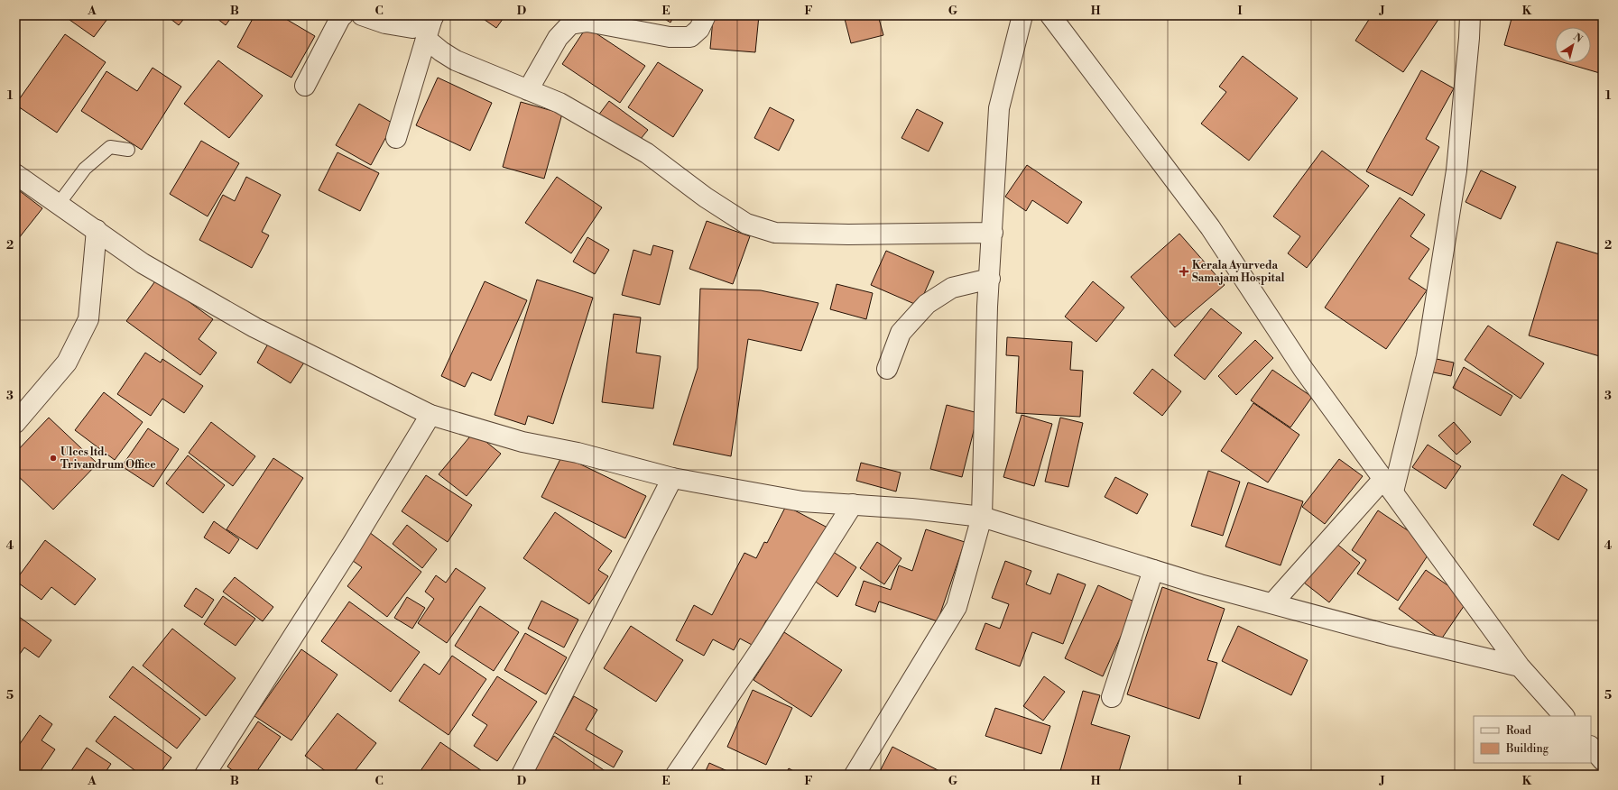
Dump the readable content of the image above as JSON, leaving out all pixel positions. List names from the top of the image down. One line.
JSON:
{"places":{"health":["Kerala Ayurveda Samajam Hospital"],"other":["Ulccs ltd. Trivandrum Office"]},"legend":["Road","Building"],"north":"top right","grid":{"columns":["A","B","C","D","E","F","G","H","I","J","K"],"rows":["1","2","3","4","5"]}}
